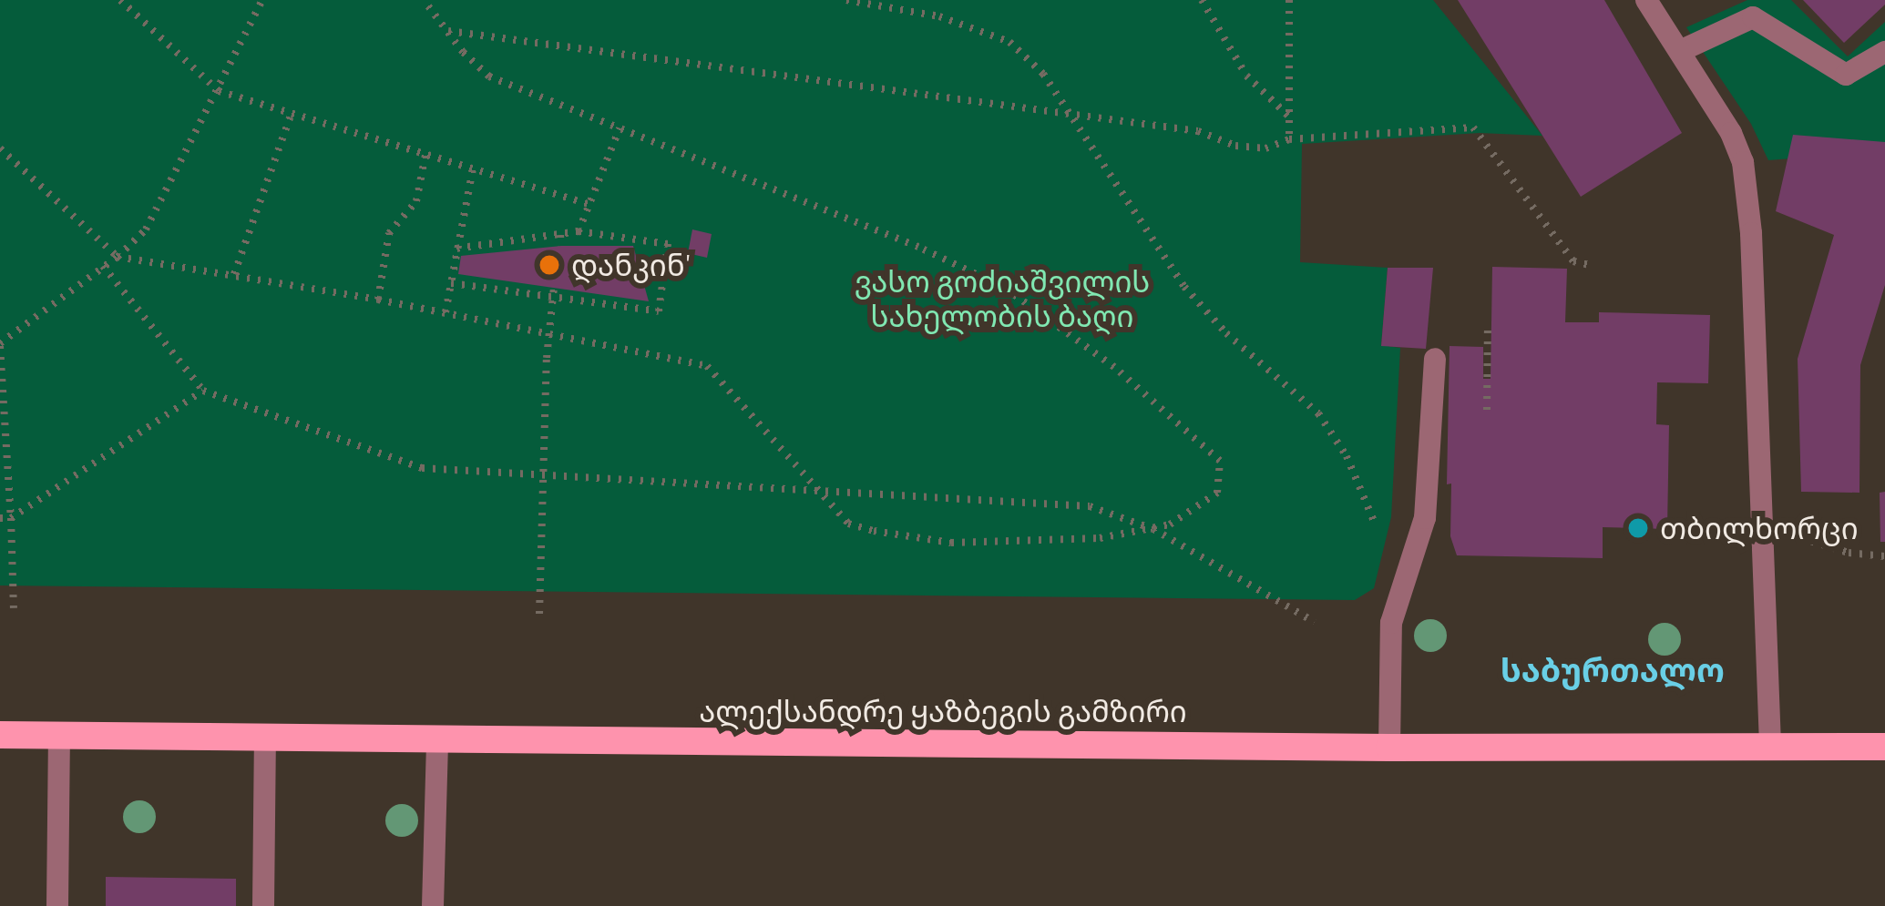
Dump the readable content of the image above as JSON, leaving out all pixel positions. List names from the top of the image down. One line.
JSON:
{"streets":{"main road":["ალექსანდრე ყაზბეგის გამზირი"]},"districts":["საბურთალო"],"parks":["ვასო გოძიაშვილის სახელობის ბაღი"],"places":["დანკინ'","თბილხორცი"]}
